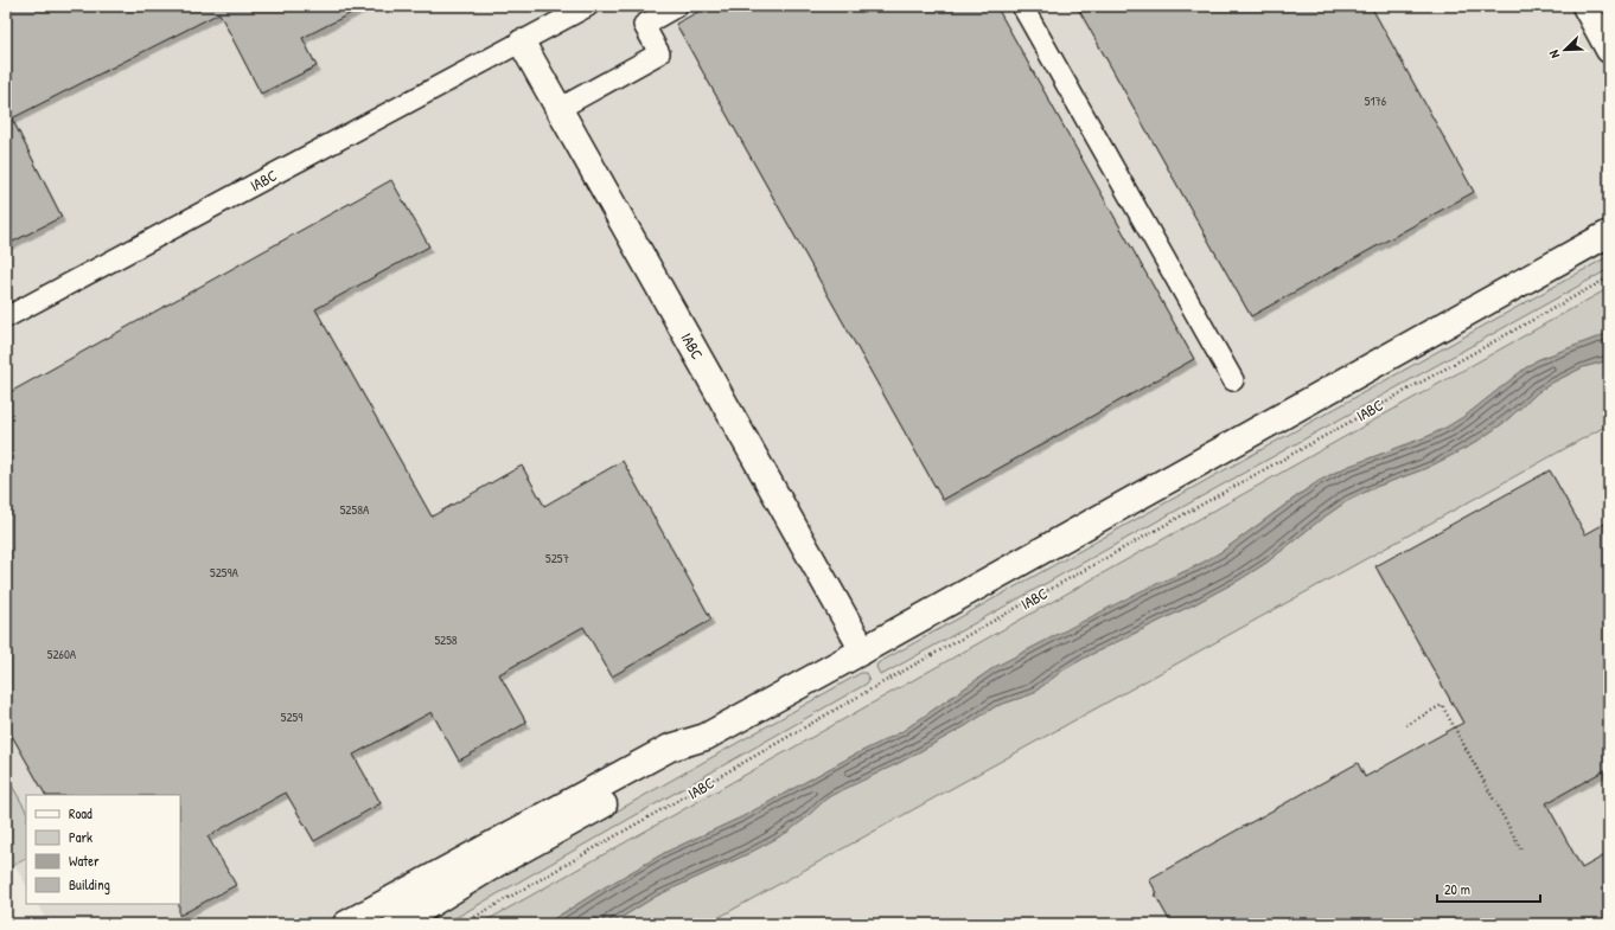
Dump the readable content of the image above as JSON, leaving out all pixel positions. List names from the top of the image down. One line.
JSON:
{"streets":{"street":["IABC"]},"house_numbers":["5176","5258A","5257","5259A","5258","5260A","5259"],"legend":["Road","Park","Water","Building"],"scale_bar":"20 m","north":"bottom left"}
